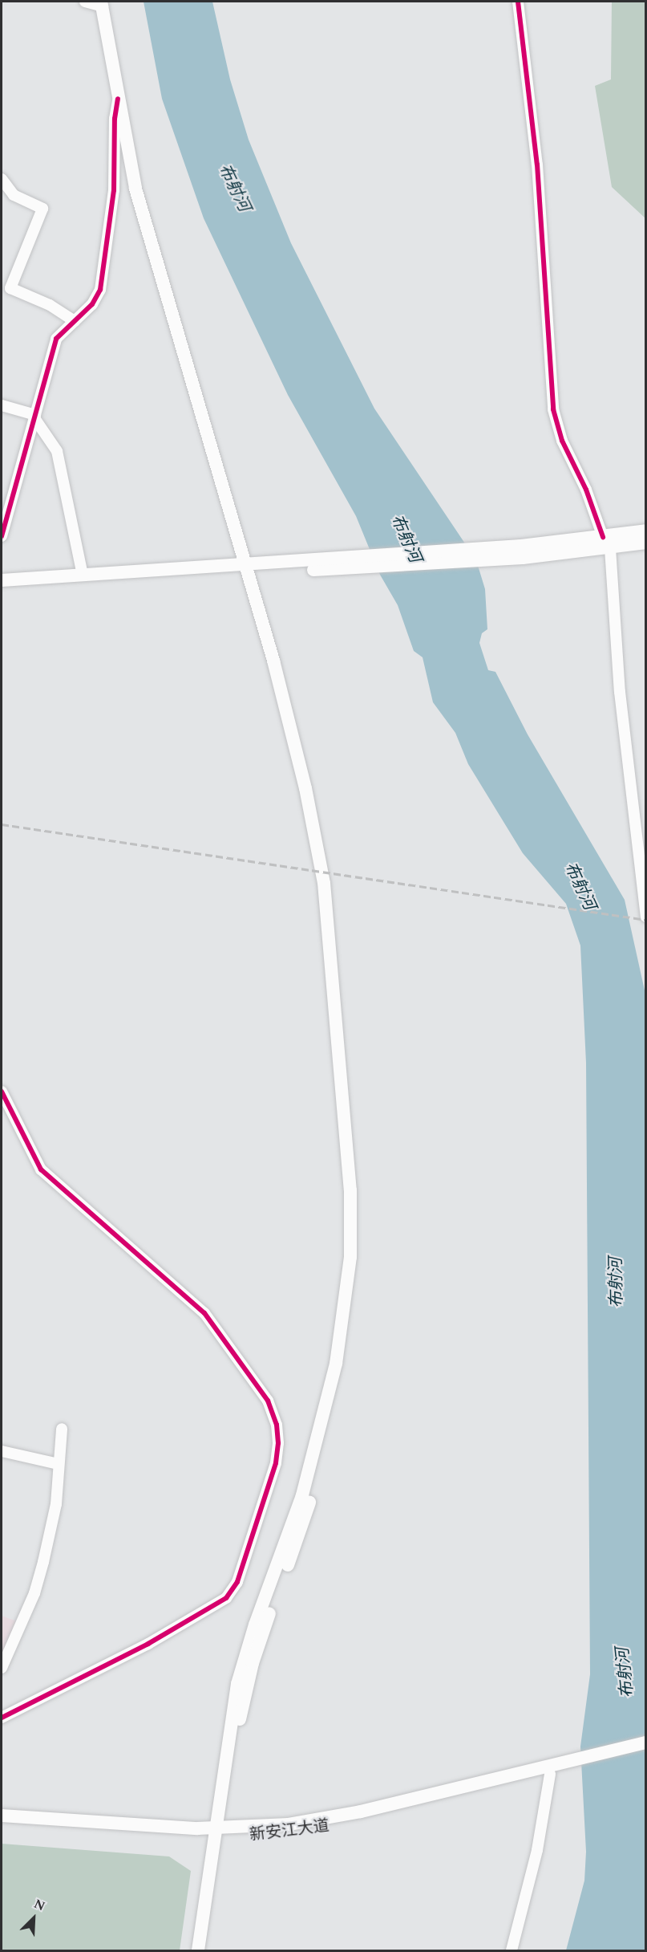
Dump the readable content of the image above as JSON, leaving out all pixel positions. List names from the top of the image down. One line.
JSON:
{"streets":{"main road":["新安江大道"]},"water":["布射河"],"north":"top right"}
